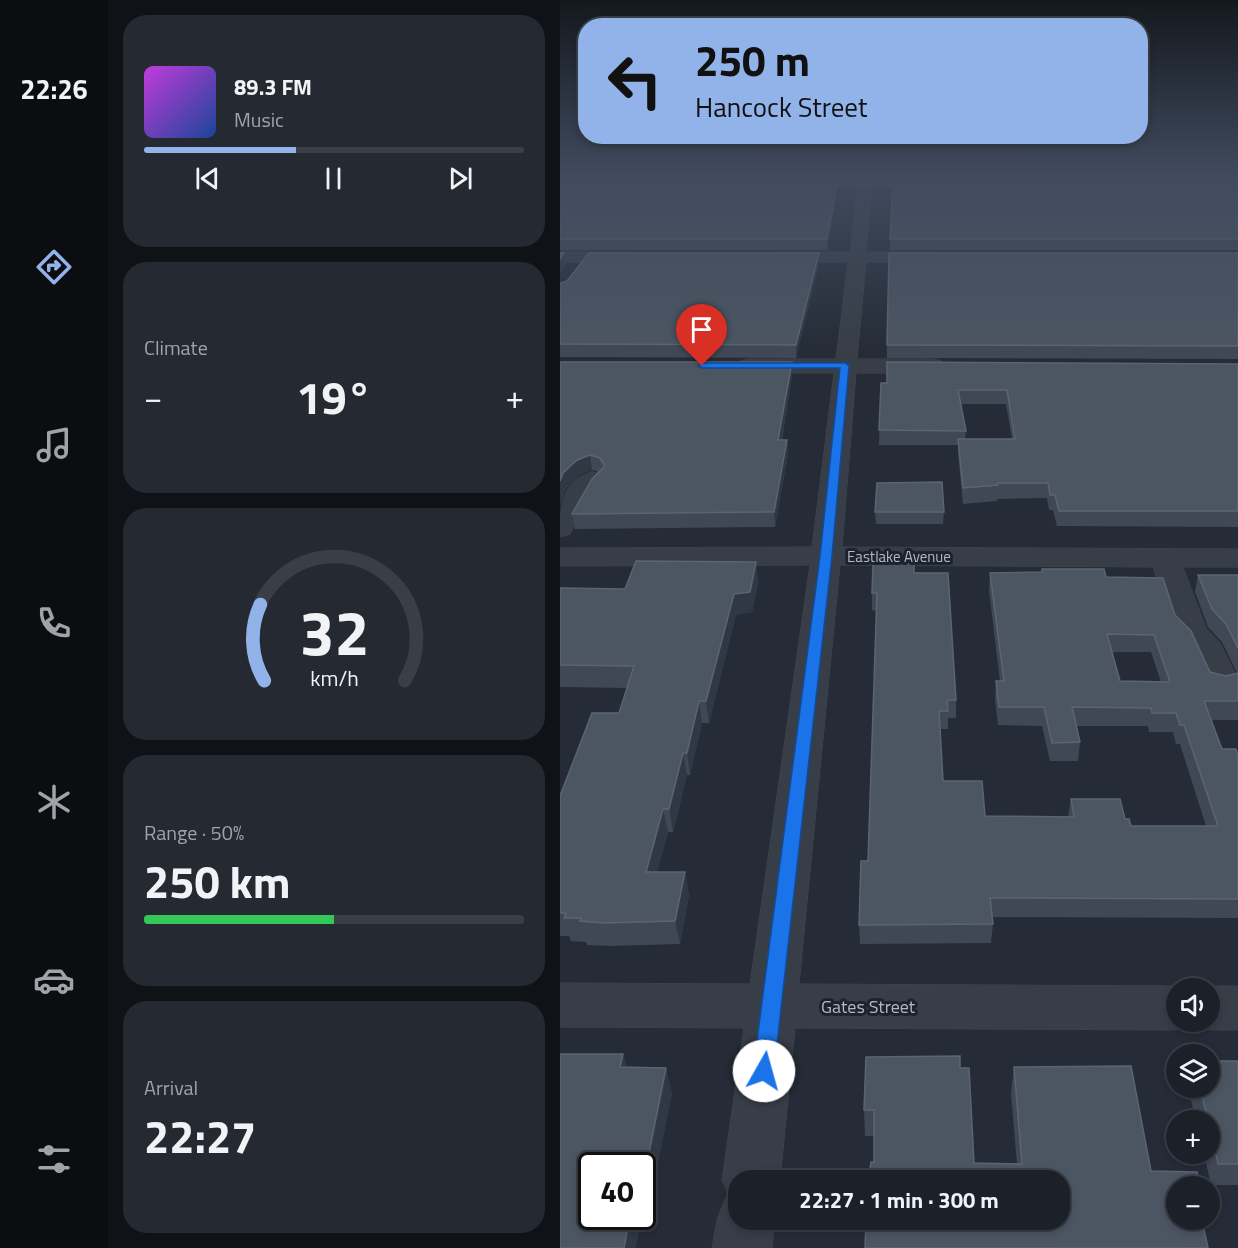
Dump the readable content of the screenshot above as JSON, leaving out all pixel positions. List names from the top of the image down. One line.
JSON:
{"streets":{"street":["Eastlake Avenue","Gates Street"]},"page":{"tabs":"22:26","turn":["250 m","Hancock Street"],"song":["89.3 FM","Music"],"tile":["Climate",["Range · 50%","250 km"],["Arrival","22:27"]],"heat":["−","19°","+"],"map_buttons":["+","−"],"limit":"40","trip":"22:27 · 1 min · 300 m","gauge":["32","km/h"]}}
